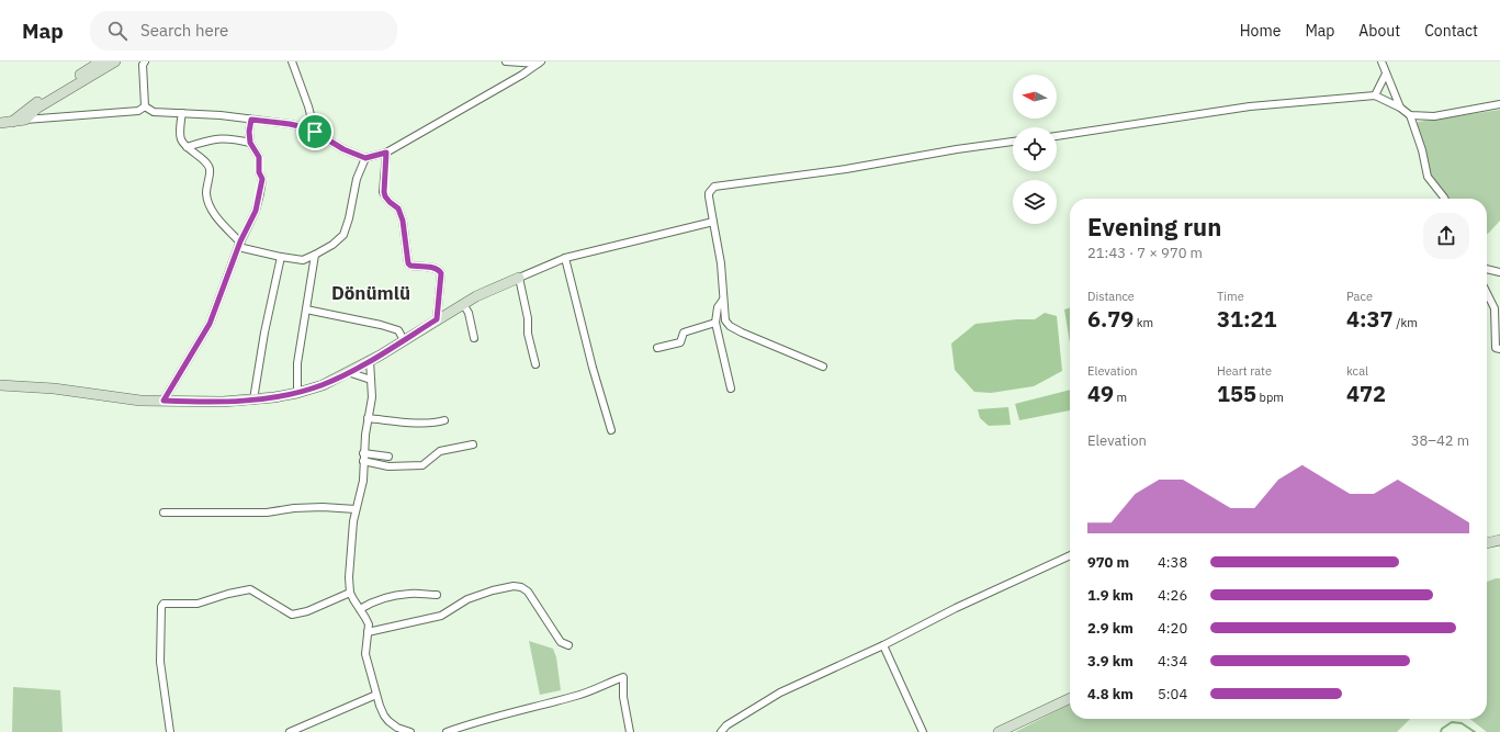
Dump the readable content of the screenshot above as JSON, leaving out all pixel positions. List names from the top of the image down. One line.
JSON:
{"districts":["Dönümlü"],"north":"left","page":{"header":"Map","search":"Search here","nav":["Home","Map","About","Contact"],"heading":["Evening run","21:43 · 7 × 970 m"],"stats":[["Distance","6.79 km"],["Time","31:21"],["Pace","4:37 /km"],["Elevation","49 m"],["Heart rate","155 bpm"],["kcal","472"]],"chart":["Elevation","38–42 m"],"list":[{"name":"970 m","note":"4:38"},{"name":"1.9 km","note":"4:26"},{"name":"2.9 km","note":"4:20"},{"name":"3.9 km","note":"4:34"},{"name":"4.8 km","note":"5:04"}]}}
